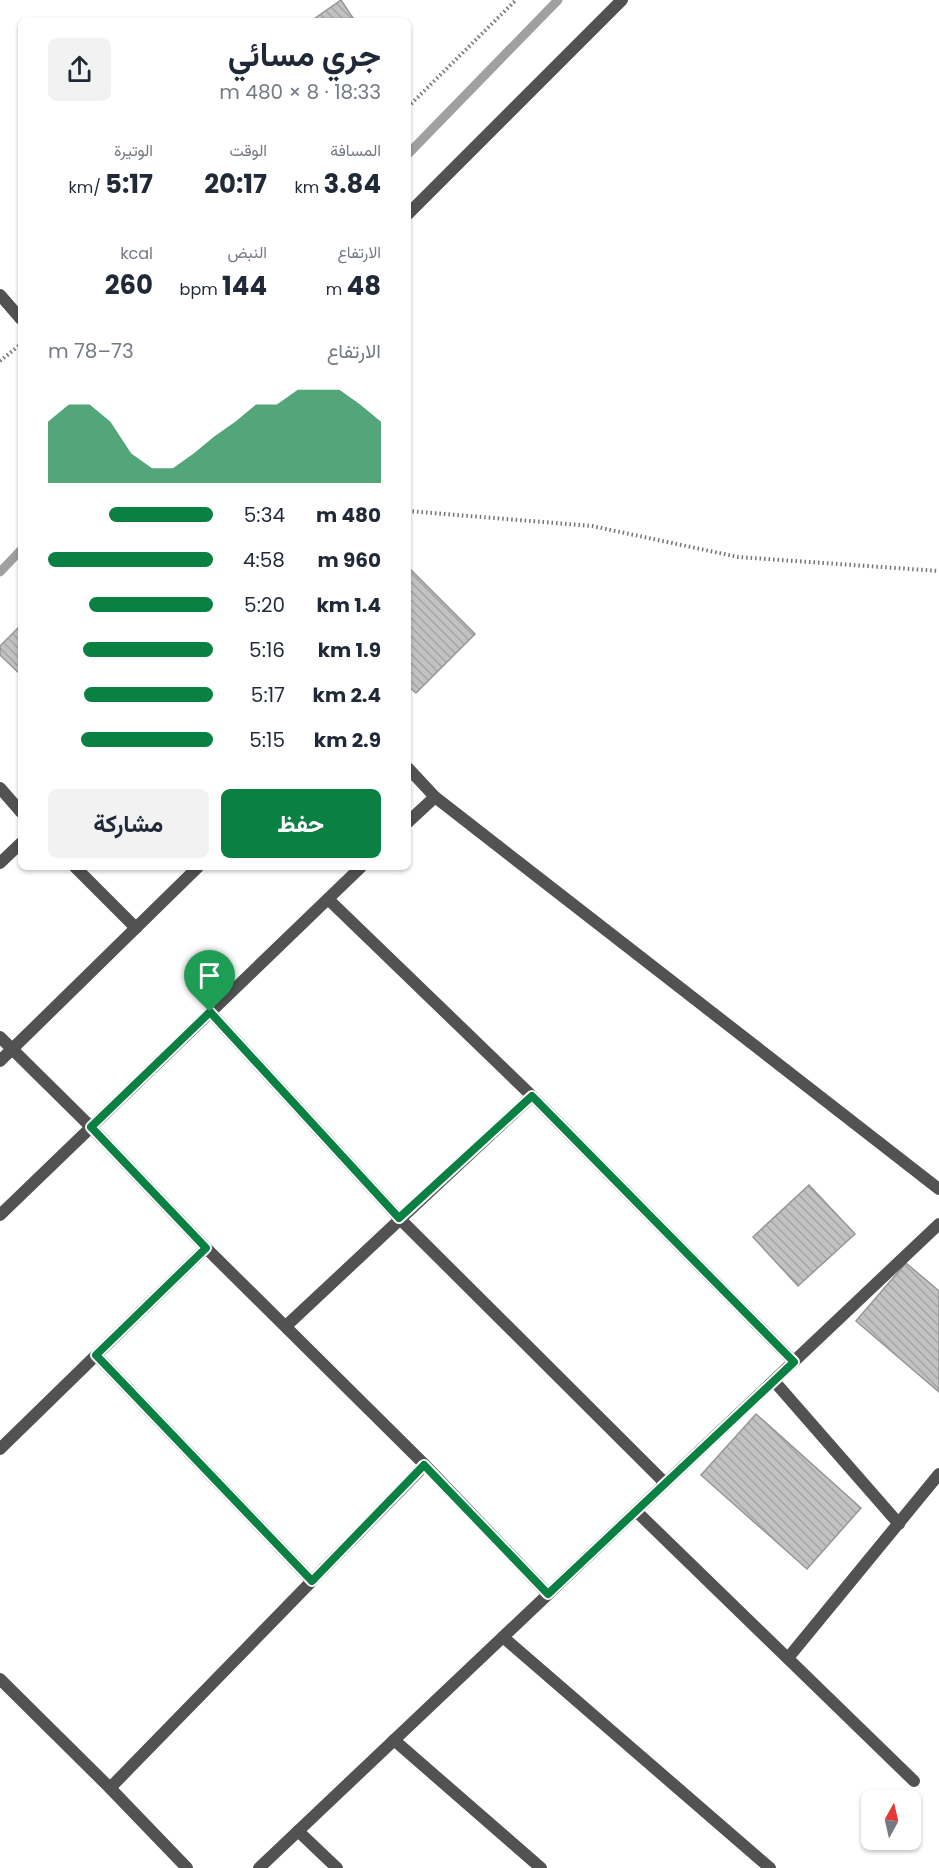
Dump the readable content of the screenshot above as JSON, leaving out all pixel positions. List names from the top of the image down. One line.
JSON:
{"north":"top","page":{"heading":["جري مسائي","18:33 · 8 × 480 m"],"stats":[["المسافة","3.84 km"],["الوقت","20:17"],["الوتيرة","5:17 /km"],["الارتفاع","48 m"],["النبض","144 bpm"],["kcal","260"]],"chart":["الارتفاع","73–78 m"],"list":[{"name":"480 m","note":"5:34"},{"name":"960 m","note":"4:58"},{"name":"1.4 km","note":"5:20"},{"name":"1.9 km","note":"5:16"},{"name":"2.4 km","note":"5:17"},{"name":"2.9 km","note":"5:15"}],"buttons":["حفظ","مشاركة"]}}
